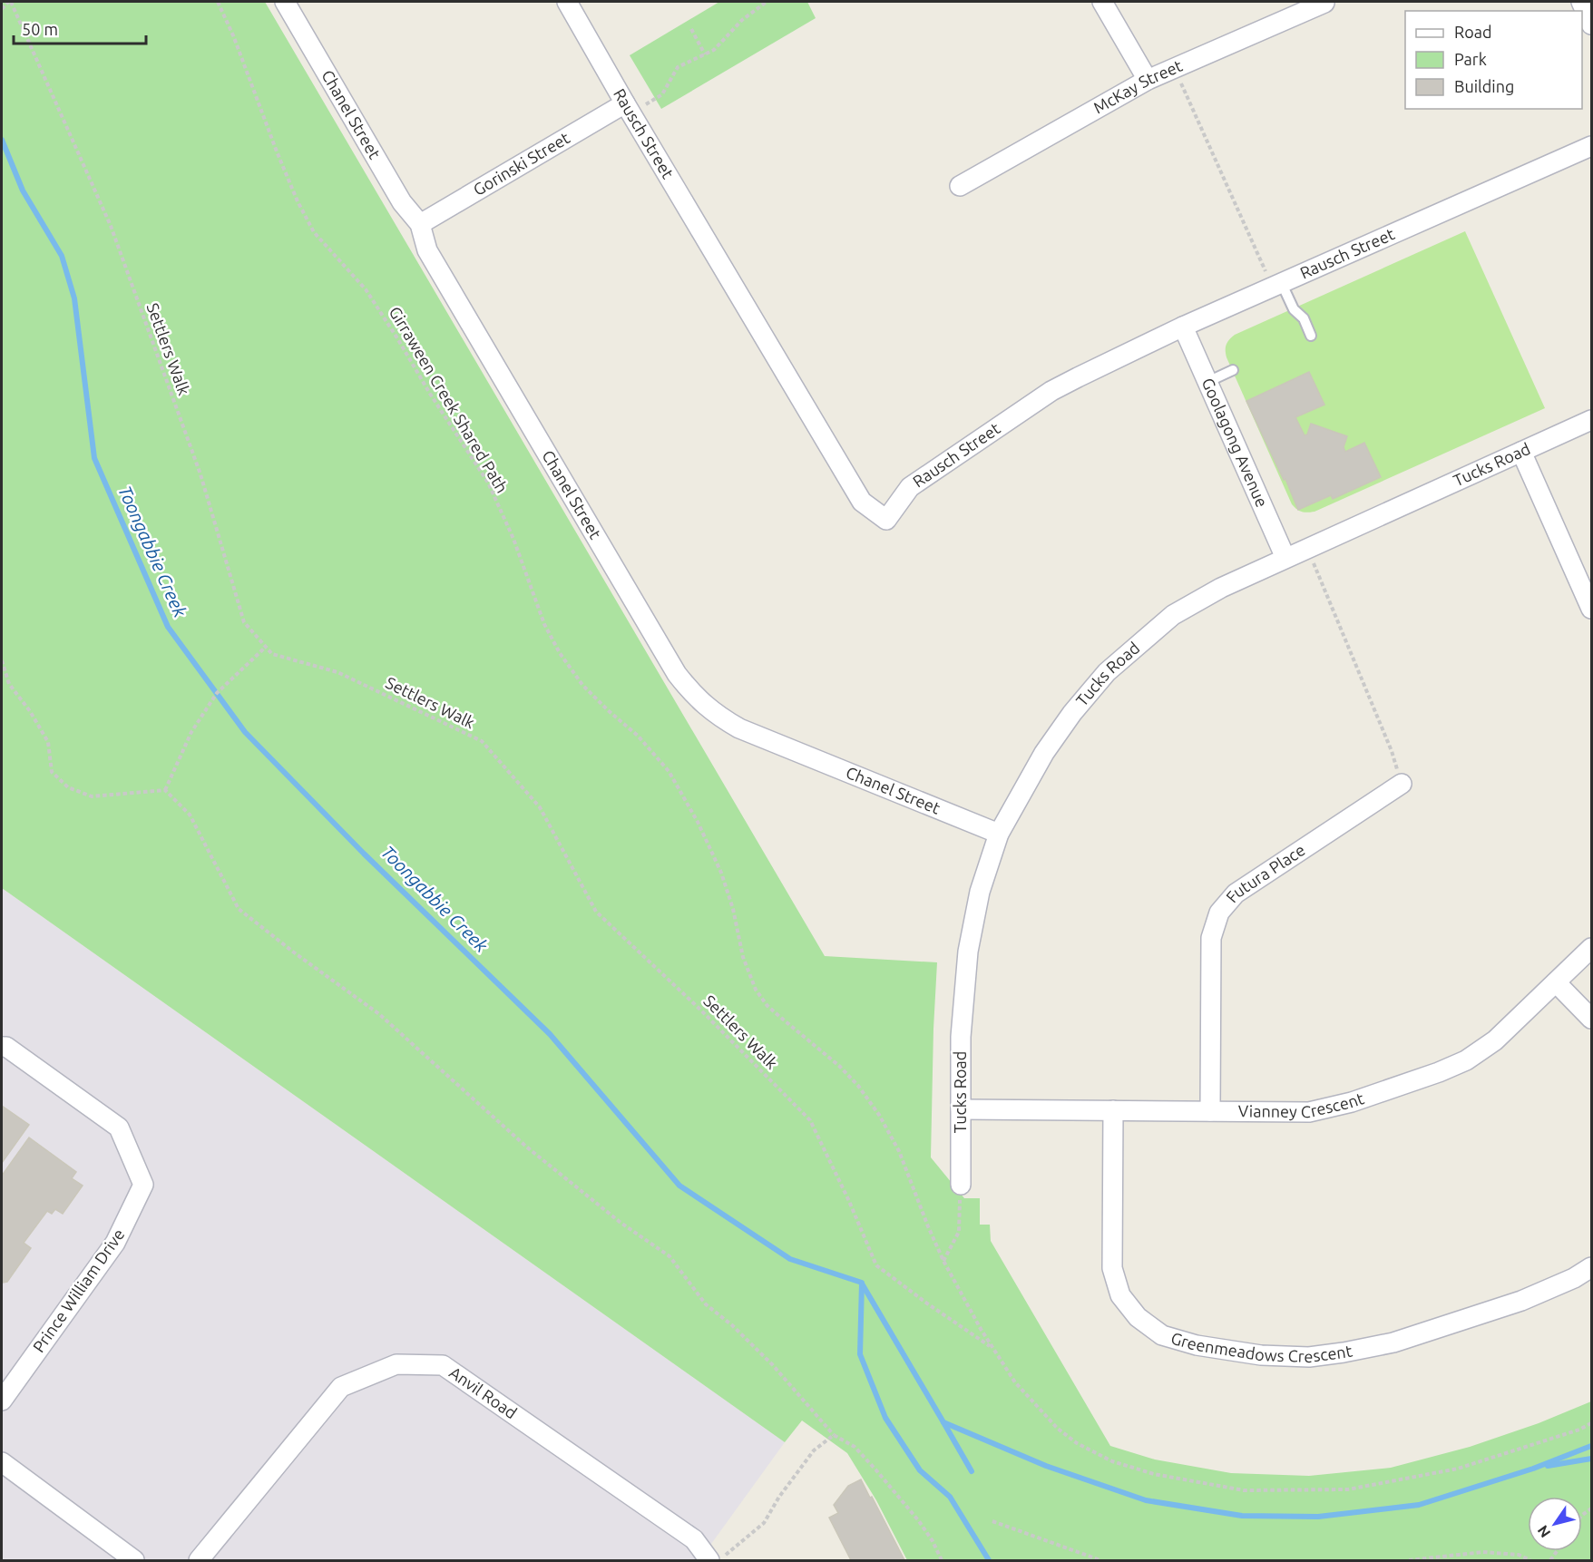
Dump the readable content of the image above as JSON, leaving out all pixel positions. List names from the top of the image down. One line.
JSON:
{"streets":{"street":["McKay Street","Chanel Street","Rausch Street","Gorinski Street","Goolagong Avenue","Tucks Road","Futura Place","Vianney Crescent","Prince William Drive","Greenmeadows Crescent","Anvil Road"],"path":["Settlers Walk","Girraween Creek Shared Path"]},"crossings":[["Chanel Street","Gorinski Street"],["Chanel Street","Tucks Road"],["Rausch Street","Gorinski Street"],["Rausch Street","Goolagong Avenue"],["Settlers Walk","Girraween Creek Shared Path"],["Goolagong Avenue","Tucks Road"],["Tucks Road","Vianney Crescent"],["Futura Place","Vianney Crescent"],["Vianney Crescent","Greenmeadows Crescent"]],"water":["Toongabbie Creek"],"legend":["Road","Park","Building"],"scale_bar":"50 m","north":"bottom left"}
